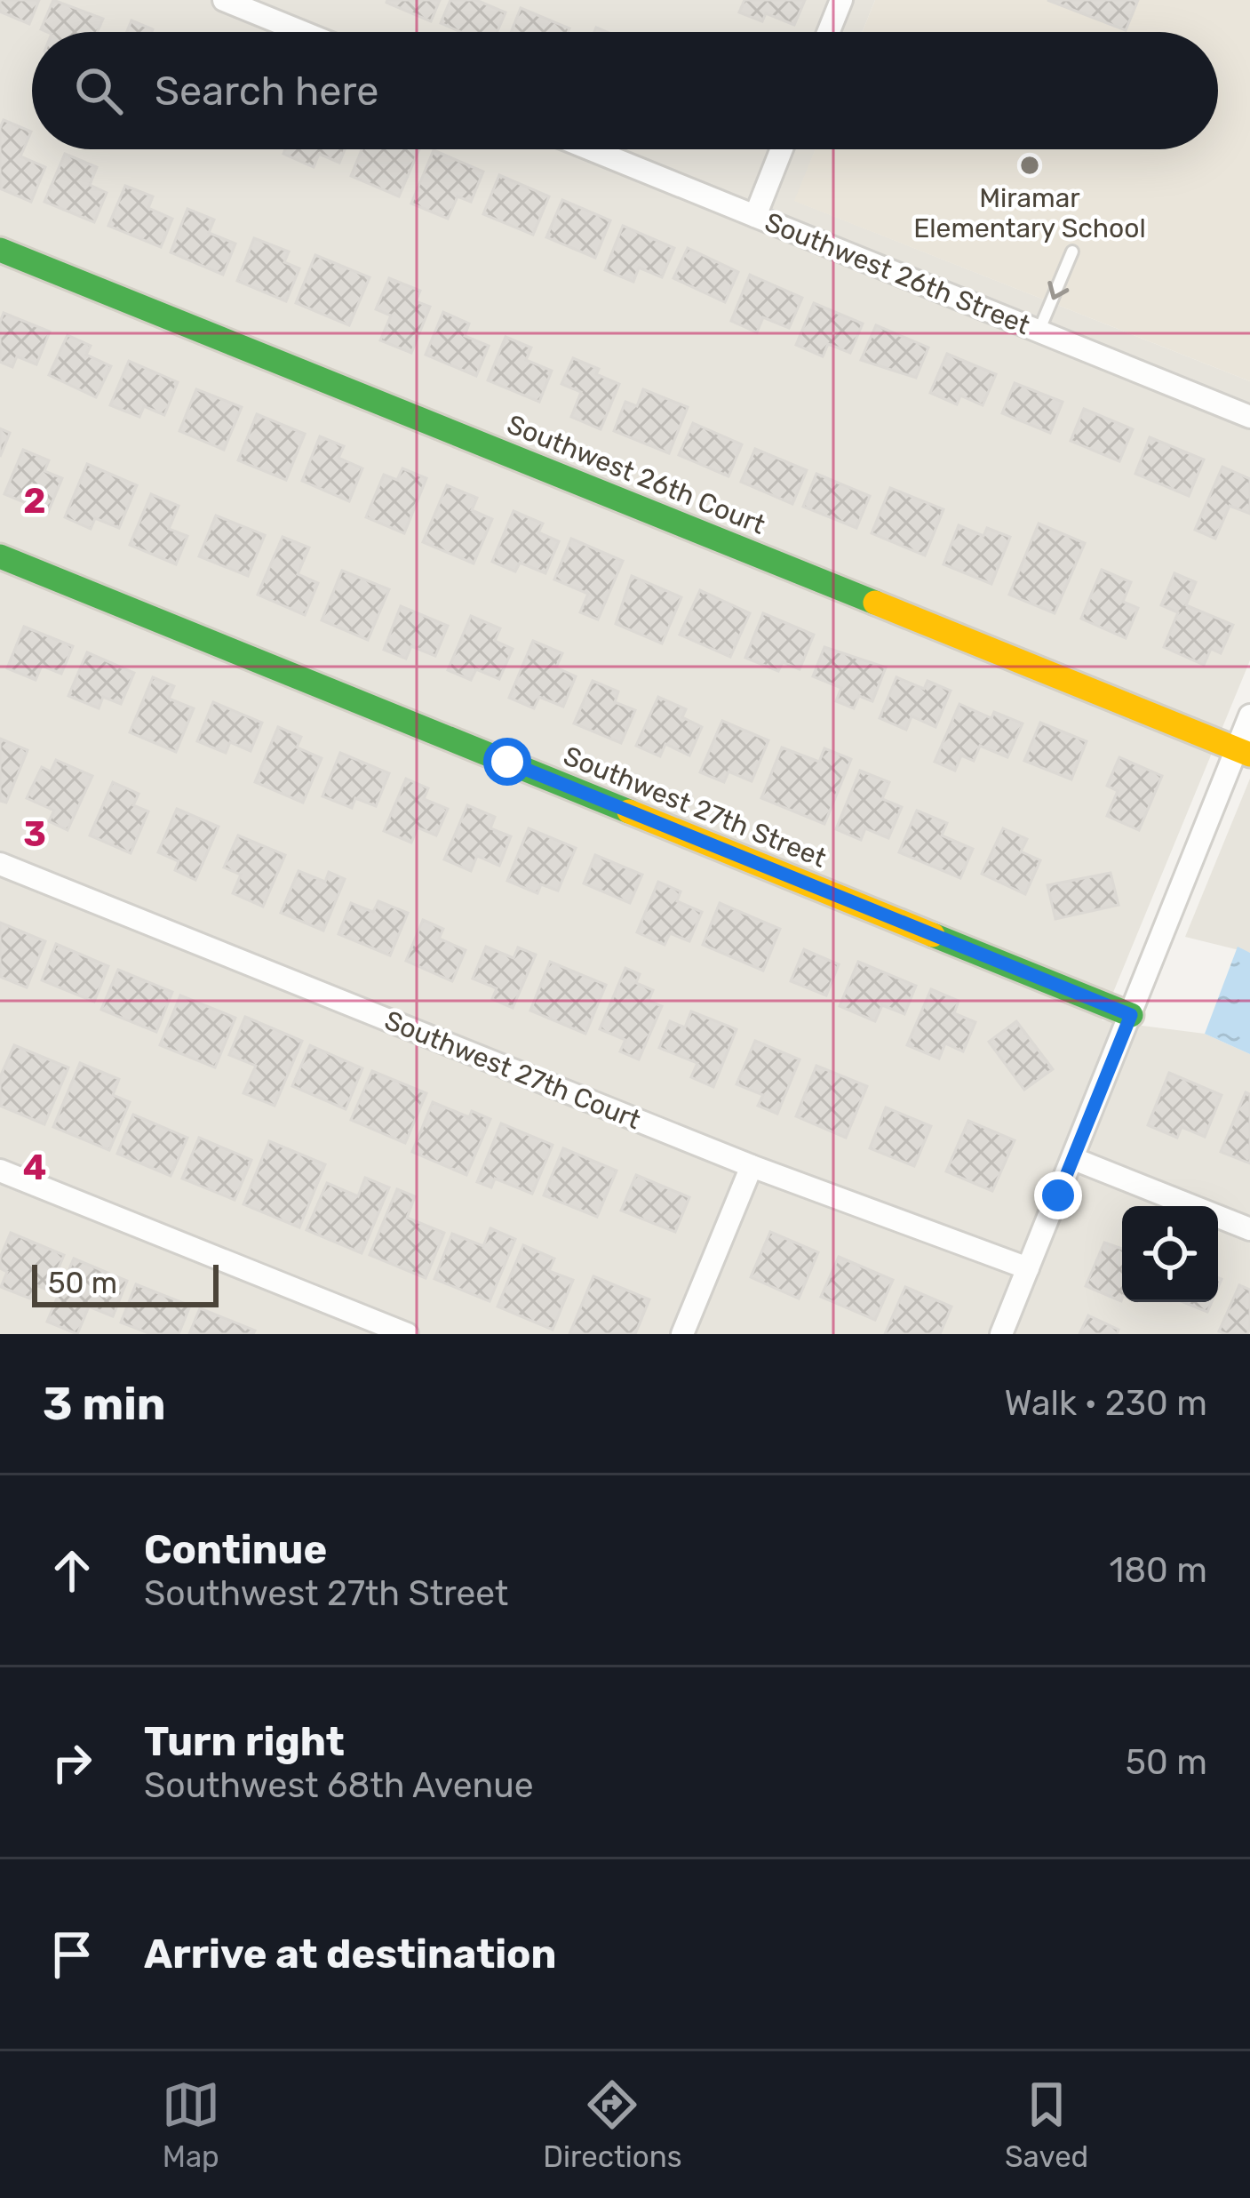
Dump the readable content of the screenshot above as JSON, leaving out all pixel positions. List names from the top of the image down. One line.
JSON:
{"streets":{"street":["Southwest 26th Street","Southwest 26th Court","Southwest 27th Street","Southwest 27th Court"]},"places":["Miramar Elementary School"],"scale_bar":"50 m","page":{"search":"Search here","scale":"50 m","heading":["3 min","Walk · 230 m"],"list":[["Continue","Southwest 27th Street","180 m"],["Turn right","Southwest 68th Avenue","50 m"],"Arrive at destination"],"nav":["Map","Directions","Saved"]},"grid":{"rows":["2","3","4"]}}
